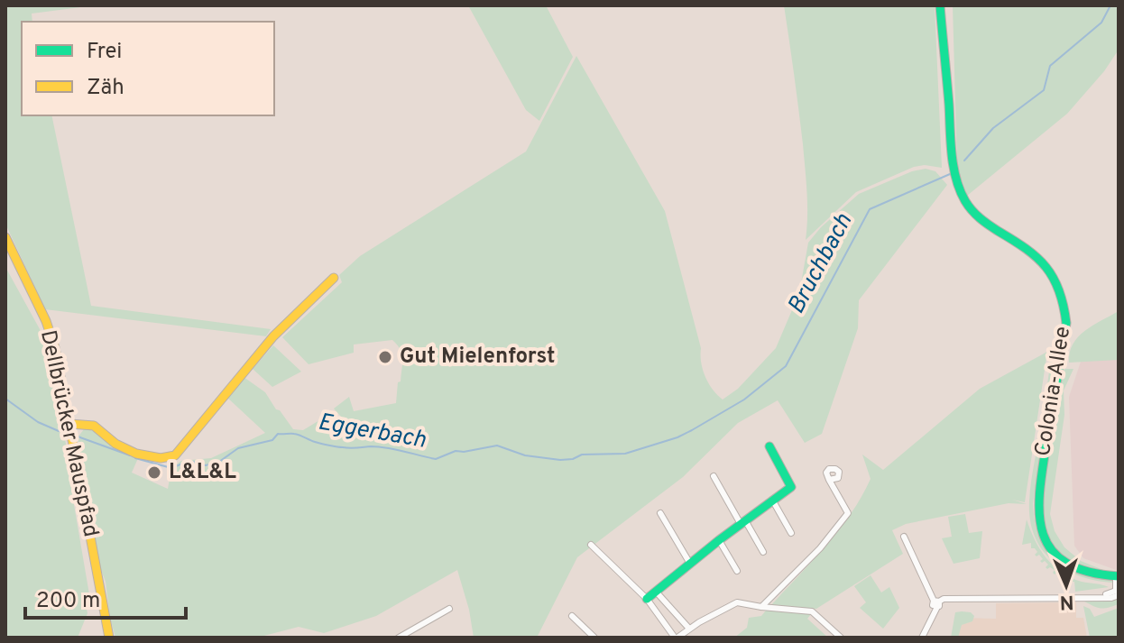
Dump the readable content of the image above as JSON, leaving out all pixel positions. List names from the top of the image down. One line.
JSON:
{"streets":{"main road":["Colonia-Allee","Dellbrücker Mauspfad"]},"water":["Bruchbach","Eggerbach"],"places":["Gut Mielenforst","L&L&L"],"legend":["Frei","Zäh"],"scale_bar":"200 m","north":"bottom"}
